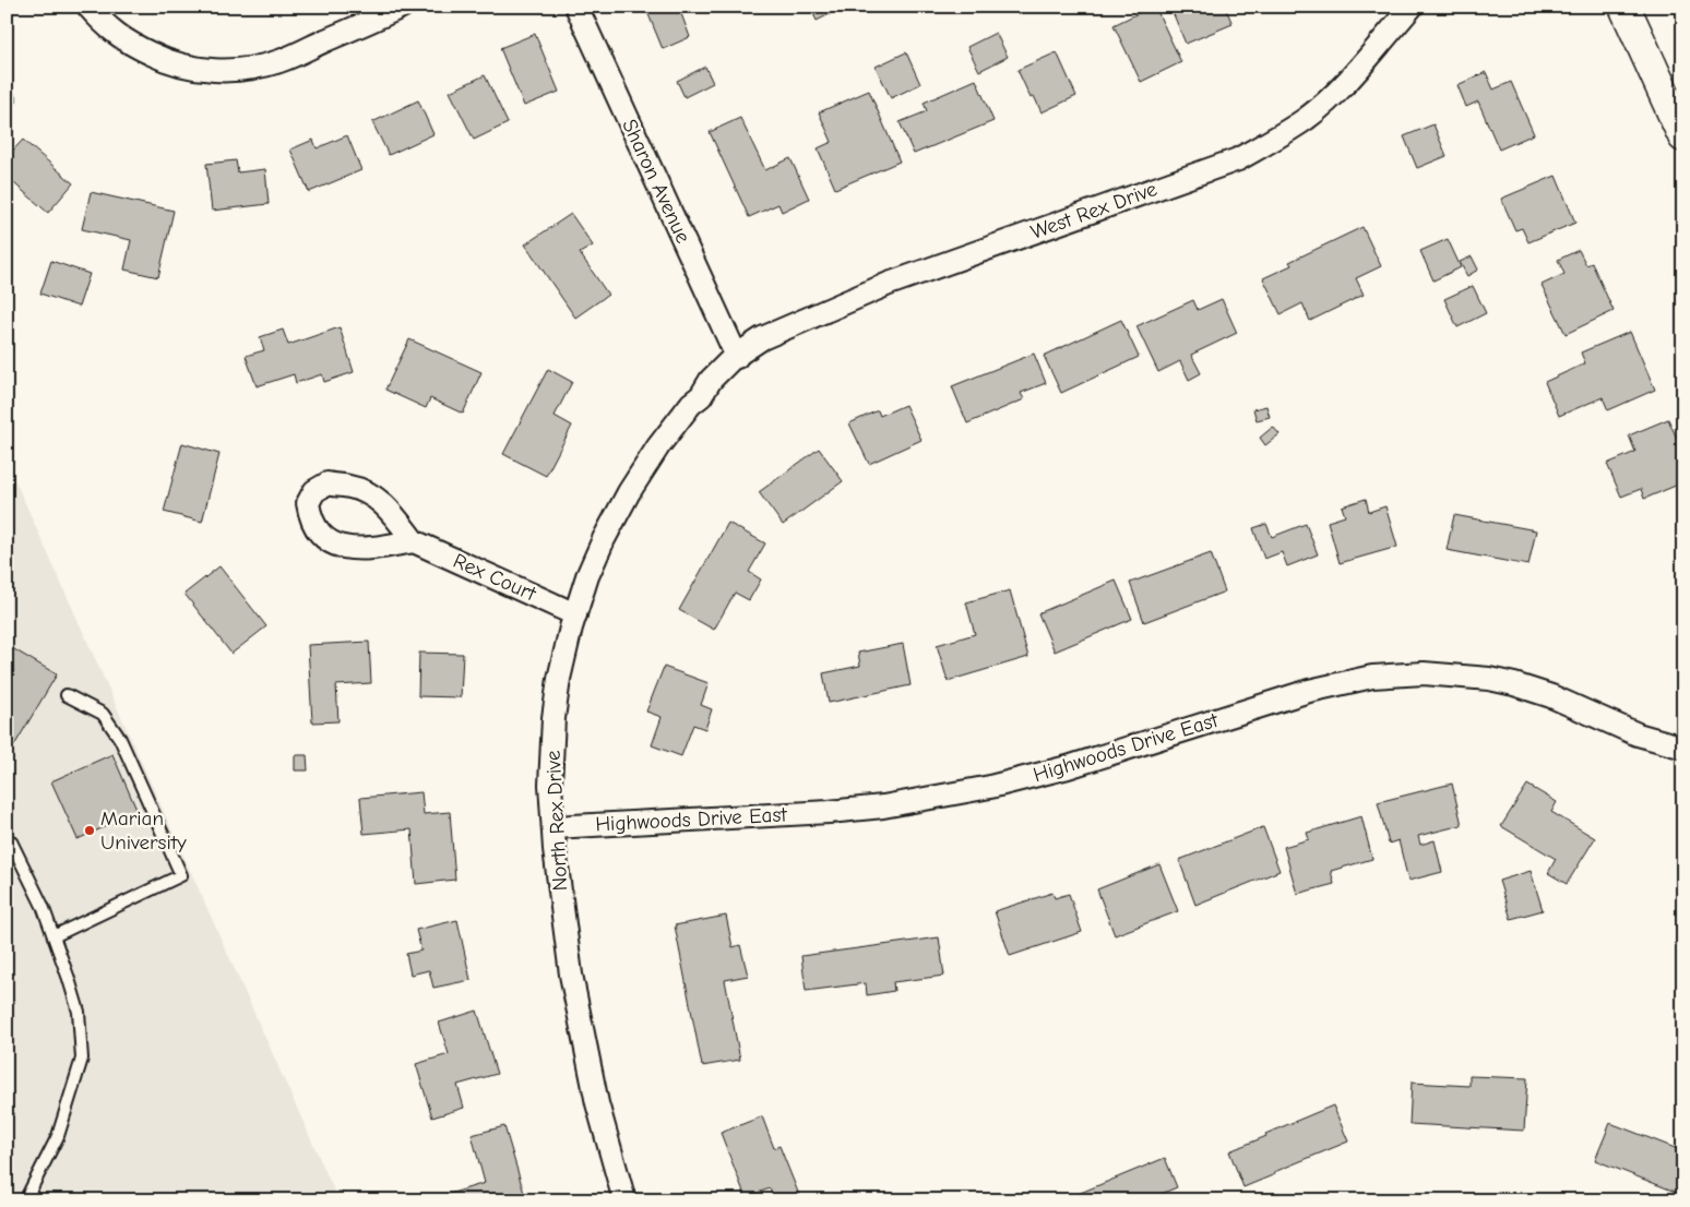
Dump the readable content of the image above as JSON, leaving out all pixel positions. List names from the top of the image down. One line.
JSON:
{"streets":{"street":["Sharon Avenue","West Rex Drive","Rex Court","Highwoods Drive East","North Rex Drive"]},"crossings":[["Sharon Avenue","West Rex Drive"],["Sharon Avenue","North Rex Drive"],["West Rex Drive","North Rex Drive"],["Rex Court","North Rex Drive"],["Highwoods Drive East","North Rex Drive"]],"places":["Marian University"]}
